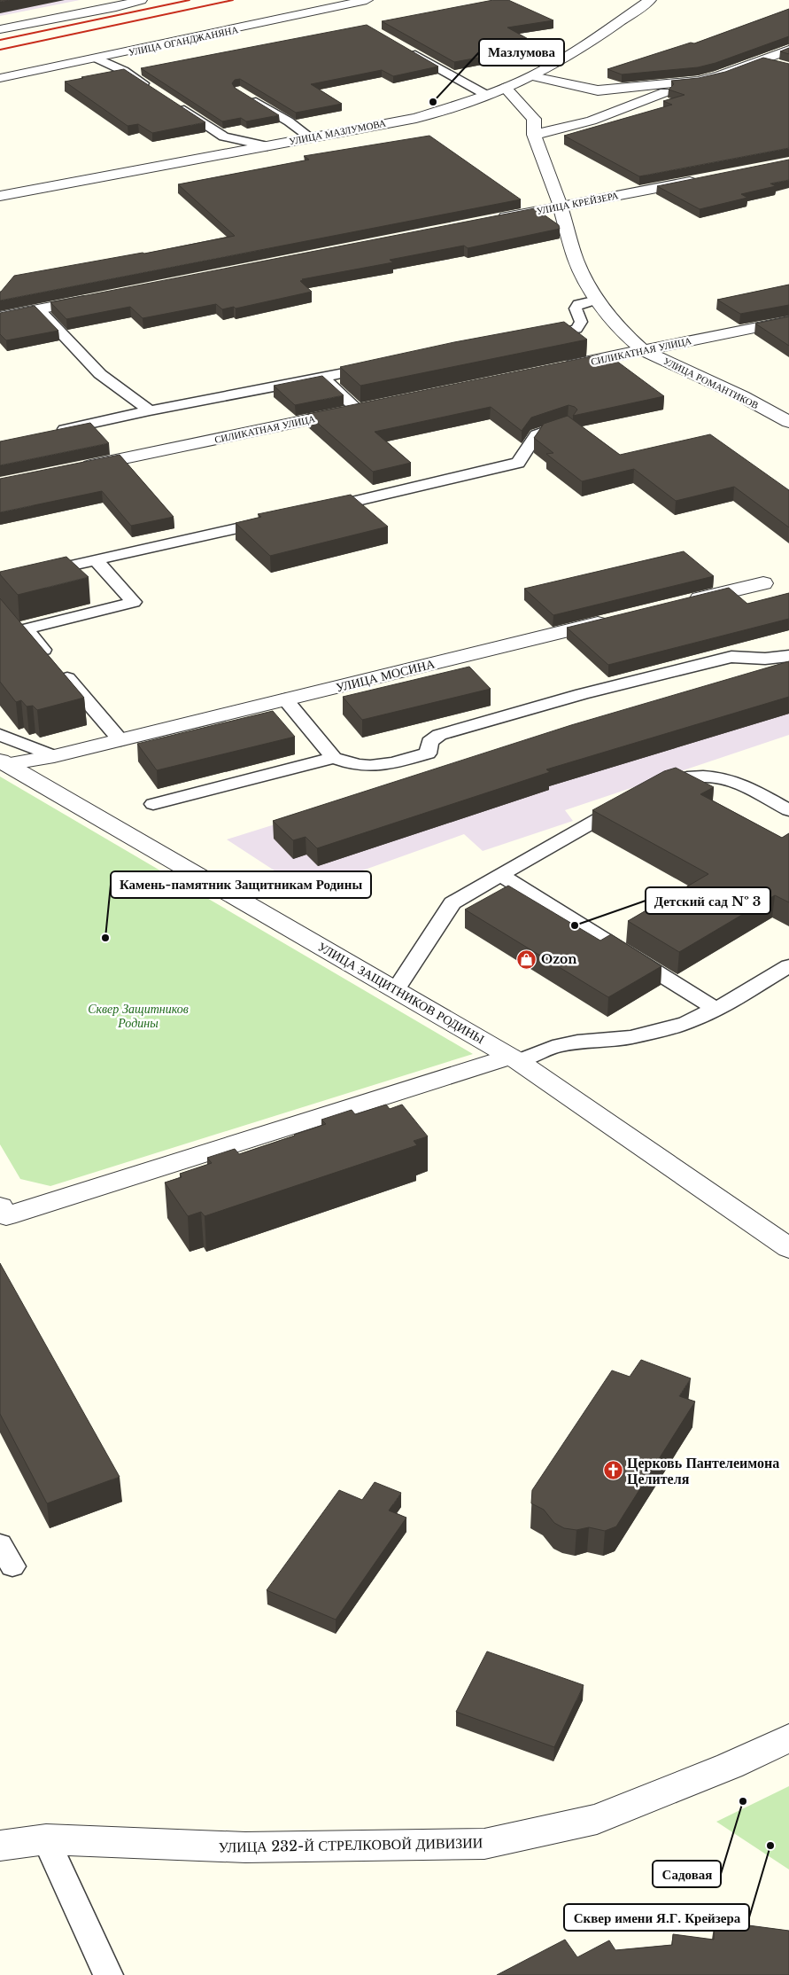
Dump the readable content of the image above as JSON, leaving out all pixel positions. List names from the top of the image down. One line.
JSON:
{"streets":{"street":["УЛИЦА ОГАНДЖАНЯНА","УЛИЦА МАЗЛУМОВА","УЛИЦА КРЕЙЗЕРА","СИЛИКАТНАЯ УЛИЦА","УЛИЦА РОМАНТИКОВ","УЛИЦА МОСИНА","УЛИЦА ЗАЩИТНИКОВ РОДИНЫ","УЛИЦА 232-Й СТРЕЛКОВОЙ ДИВИЗИИ"]},"crossings":[["УЛИЦА МАЗЛУМОВА","УЛИЦА РОМАНТИКОВ"],["УЛИЦА КРЕЙЗЕРА","УЛИЦА РОМАНТИКОВ"],["СИЛИКАТНАЯ УЛИЦА","УЛИЦА РОМАНТИКОВ"],["УЛИЦА МОСИНА","УЛИЦА ЗАЩИТНИКОВ РОДИНЫ"]],"parks":["Сквер Защитников Родины"],"places":{"other":["Мазлумова","Детский сад № 3","Камень-памятник Защитникам Родины","Садовая","Сквер имени Я.Г. Крейзера"],"shop":["Ozon"],"church":["Церковь Пантелеимона Целителя"]}}
